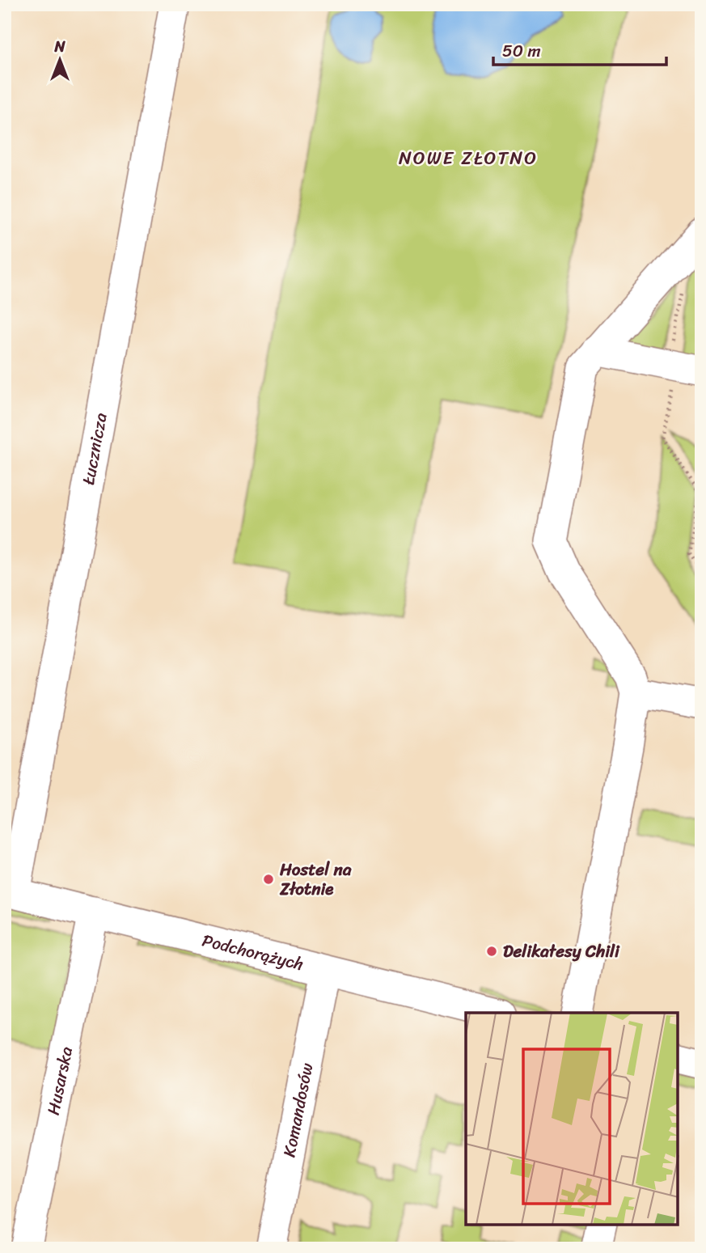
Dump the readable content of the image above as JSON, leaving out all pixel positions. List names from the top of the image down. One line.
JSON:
{"streets":{"street":["Łucznicza","Podchorążych","Husarska","Komandosów"]},"crossings":[["Łucznicza","Podchorążych"],["Podchorążych","Husarska"],["Podchorążych","Komandosów"]],"districts":["NOWE ZŁOTNO"],"places":["Hostel na Złotnie","Delikatesy Chili"],"scale_bar":"50 m","north":"top"}
